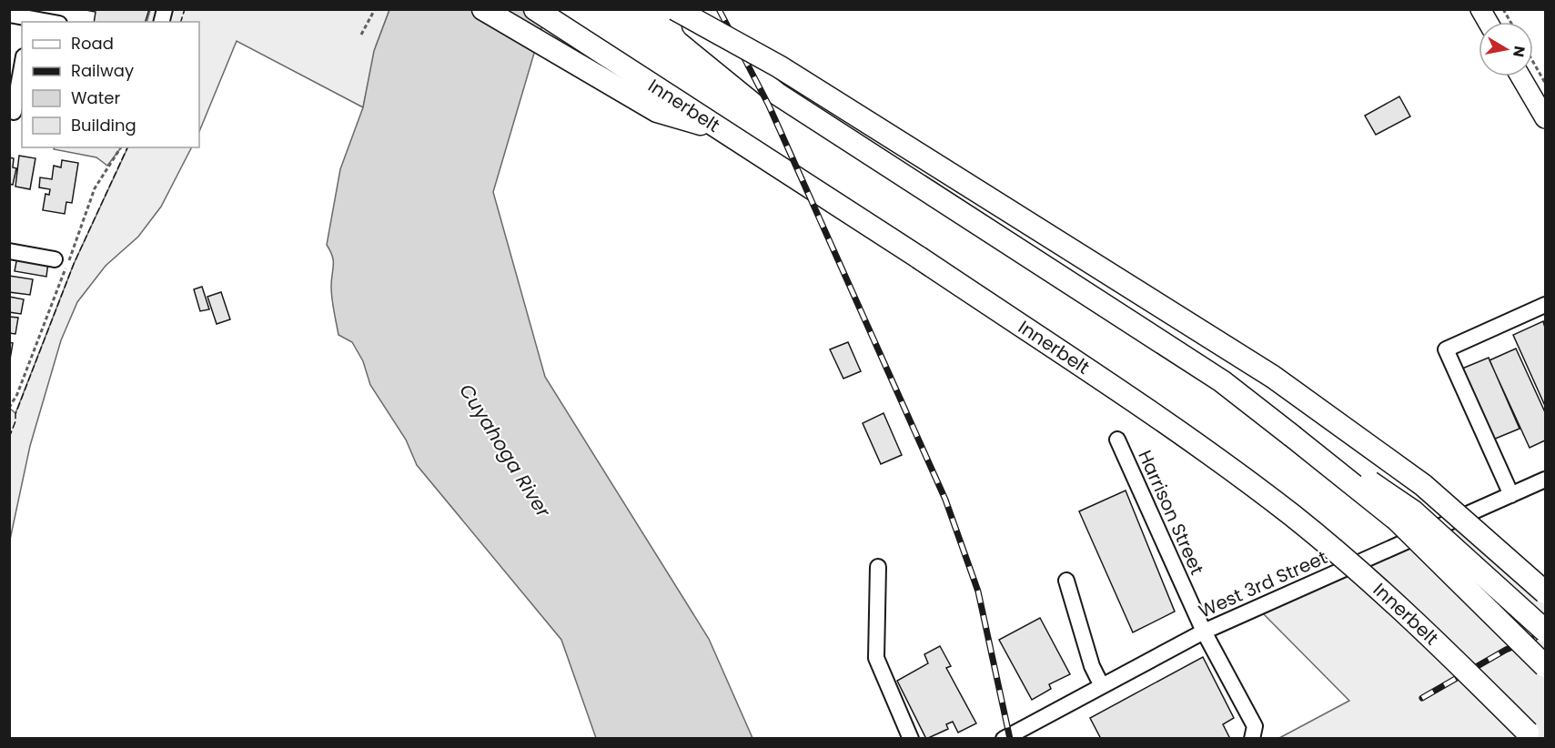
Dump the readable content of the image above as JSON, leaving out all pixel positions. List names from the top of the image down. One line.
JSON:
{"streets":{"highway":["Innerbelt"],"street":["Harrison Street","West 3rd Street"]},"crossings":[["Harrison Street","West 3rd Street"]],"water":["Cuyahoga River"],"legend":["Road","Railway","Water","Building"],"north":"right"}
